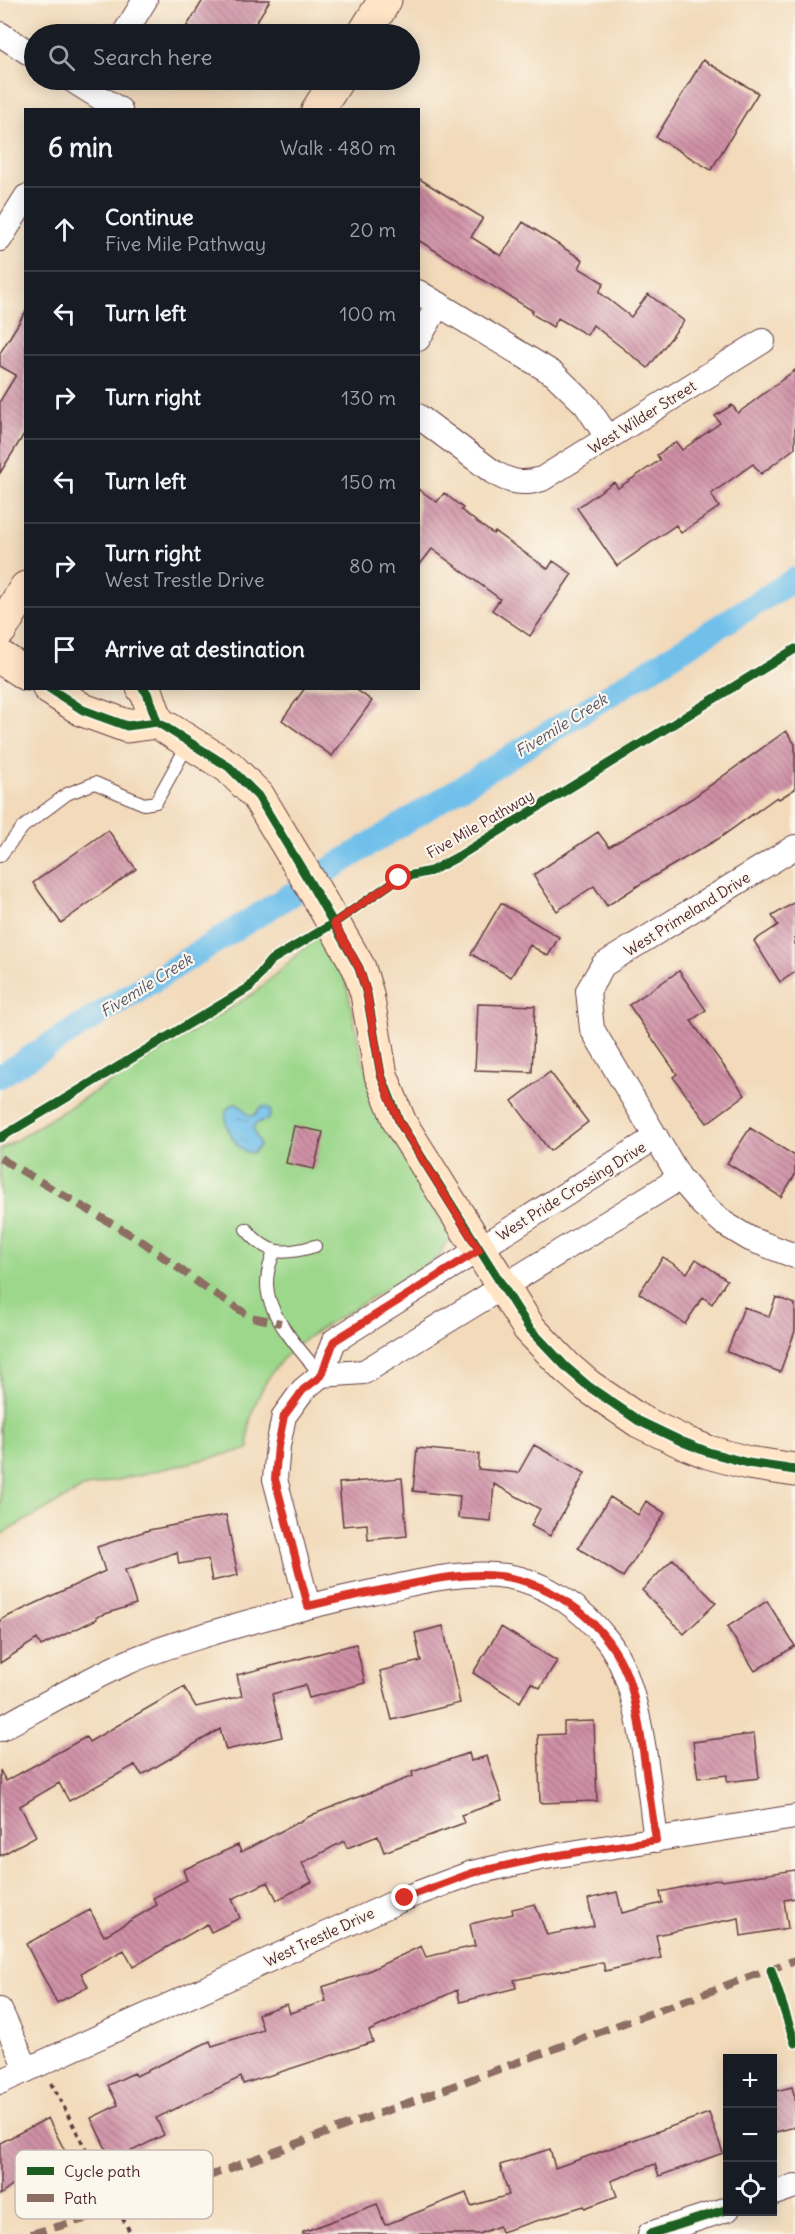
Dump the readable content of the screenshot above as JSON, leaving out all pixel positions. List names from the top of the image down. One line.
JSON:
{"streets":{"street":["West Wilder Street","West Primeland Drive","West Pride Crossing Drive","West Trestle Drive"],"cycle path":["Five Mile Pathway"]},"crossings":[["West Primeland Drive","West Pride Crossing Drive"]],"water":["Fivemile Creek"],"legend":["Cycle path","Path"],"page":{"search":"Search here","heading":["6 min","Walk · 480 m"],"list":[["Continue","Five Mile Pathway","20 m"],["Turn left","100 m"],["Turn right","130 m"],["Turn left","150 m"],["Turn right","West Trestle Drive","80 m"],"Arrive at destination"],"map_buttons":["+","−"]}}
